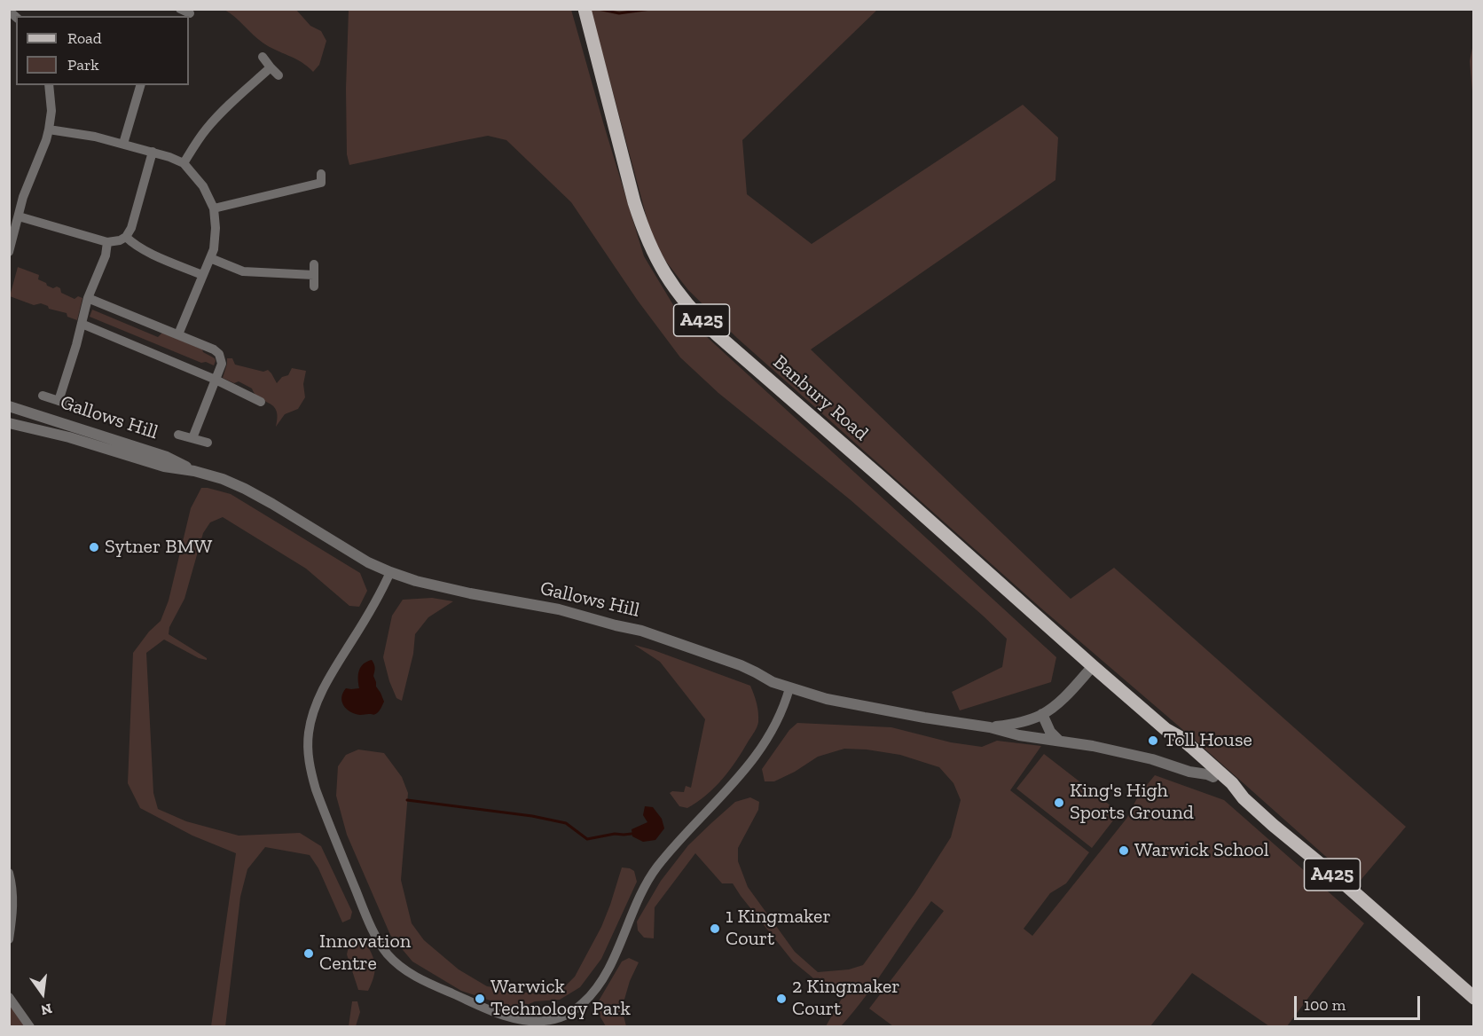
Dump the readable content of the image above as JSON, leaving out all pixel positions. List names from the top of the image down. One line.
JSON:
{"streets":{"main road":["A425","Banbury Road"],"street":["Gallows Hill"]},"crossings":[["Banbury Road","Gallows Hill"]],"places":["Sytner BMW","Toll House","King's High Sports Ground","Warwick School","1 Kingmaker Court","Innovation Centre","Warwick Technology Park","2 Kingmaker Court"],"legend":["Road","Park"],"scale_bar":"100 m","north":"bottom"}
